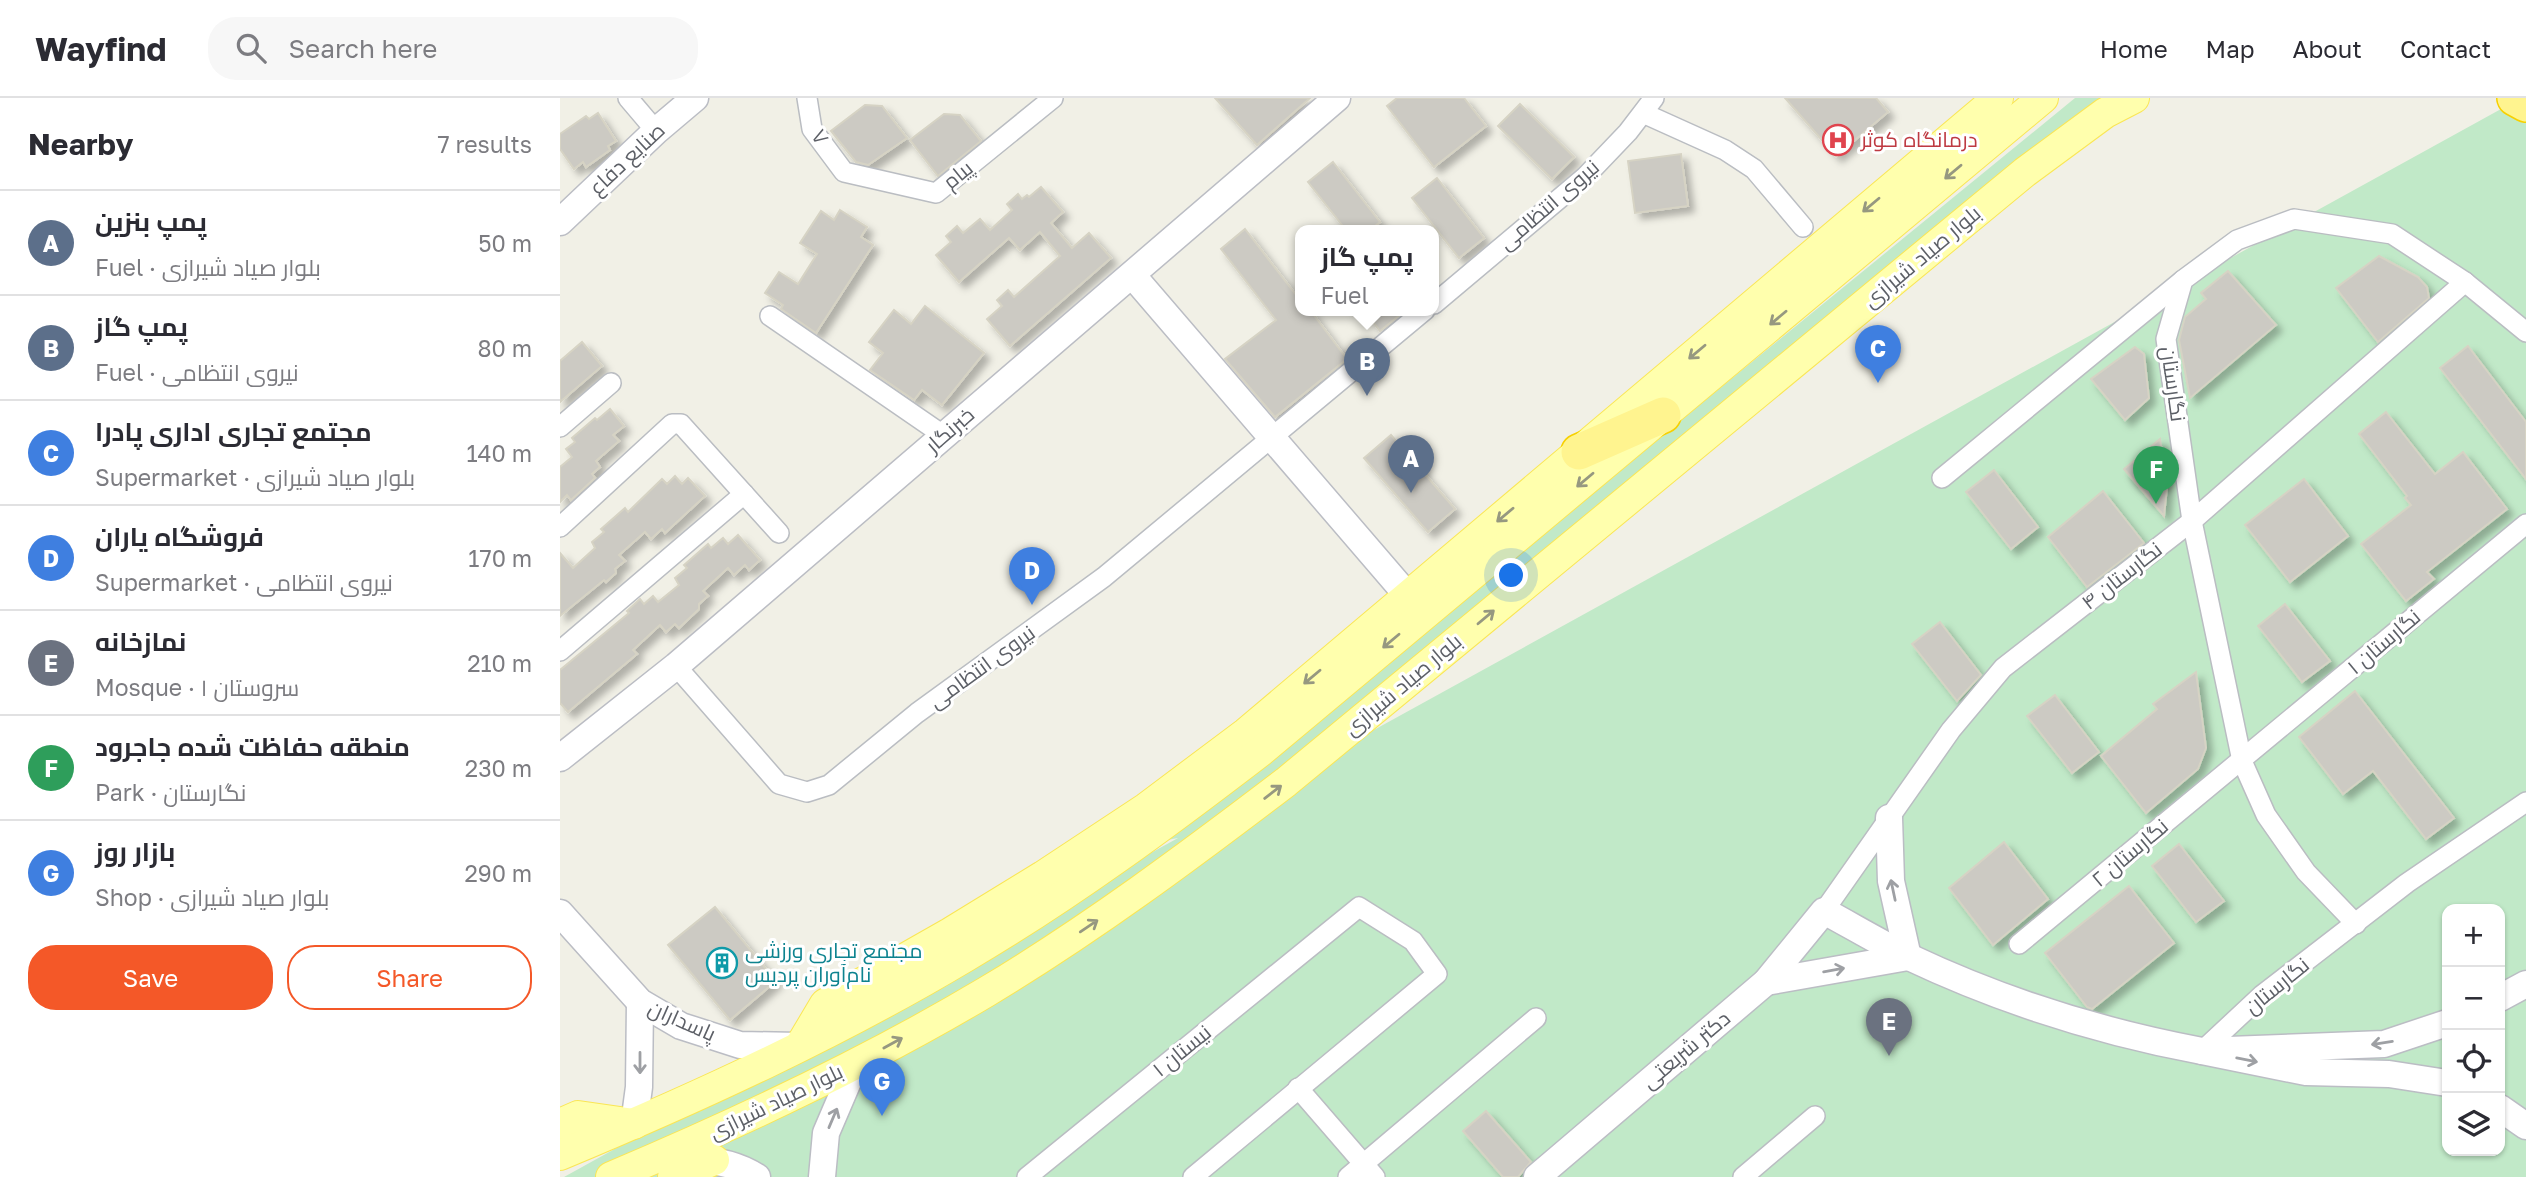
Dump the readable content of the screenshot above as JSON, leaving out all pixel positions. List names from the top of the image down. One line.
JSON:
{"streets":{"main road":["بلوار صیاد شیرازی"],"street":["۷","صنایع دفاع","پیام","نیروی انتظامی","نگارستان","خبرنگار","نگارستان ۴","نگارستان ۱","نگارستان ۲","پاسداران","دکتر شریعتی","نیستان ۱"]},"crossings":[["۷","پیام"],["نیروی انتظامی","خبرنگار"],["بلوار صیاد شیرازی","پاسداران"],["نگارستان","نگارستان ۴"],["نگارستان","نگارستان ۱"],["نگارستان","نگارستان ۲"],["نگارستان ۴","دکتر شریعتی"],["نگارستان ۱","نگارستان ۲"]],"places":{"hospital":["درمانگاه کوثر"],"building":["مجتمع تجاری ورزشی نام‌آوران پردیس"]},"page":{"header":"Wayfind","search":"Search here","nav":["Home","Map","About","Contact"],"heading":["Nearby","7 results"],"list":[{"mark":"A","name":"پمپ بنزین","note":"Fuel · بلوار صیاد شیرازی","value":"50 m"},{"mark":"B","name":"پمپ گاز","note":"Fuel · نیروی انتظامی","value":"80 m"},{"mark":"C","name":"مجتمع تجاری اداری پادرا","note":"Supermarket · بلوار صیاد شیرازی","value":"140 m"},{"mark":"D","name":"فروشگاه یاران","note":"Supermarket · نیروی انتظامی","value":"170 m"},{"mark":"E","name":"نمازخانه","note":"Mosque · سروستان ۱","value":"210 m"},{"mark":"F","name":"منطقه حفاظت شده جاجرود","note":"Park · نگارستان","value":"230 m"},{"mark":"G","name":"بازار روز","note":"Shop · بلوار صیاد شیرازی","value":"290 m"}],"popup":["پمپ گاز","Fuel"],"pins":["C","B","A","F","D","E","G"],"map_buttons":["+","−"],"buttons":["Save","Share"]}}
